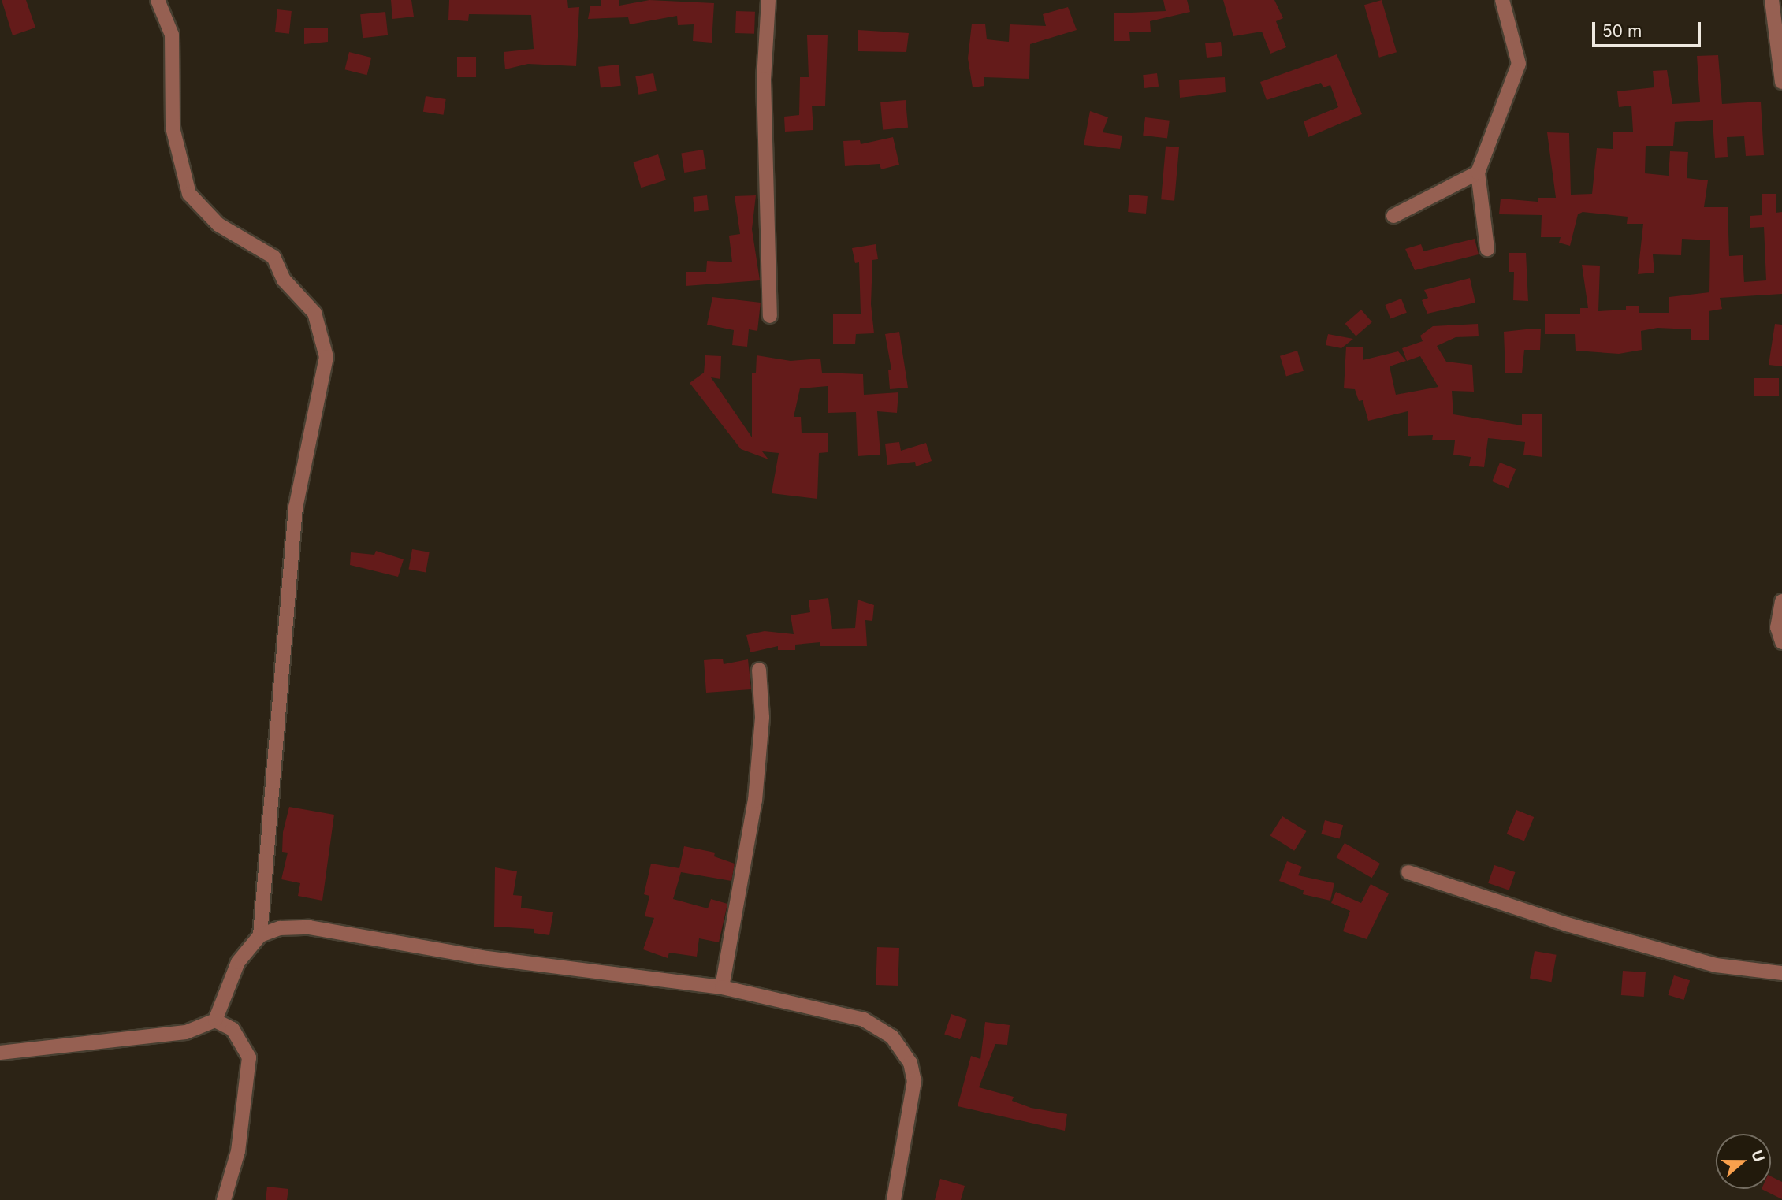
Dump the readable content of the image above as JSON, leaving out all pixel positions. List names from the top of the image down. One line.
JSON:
{"scale_bar":"50 m","north":"right"}
